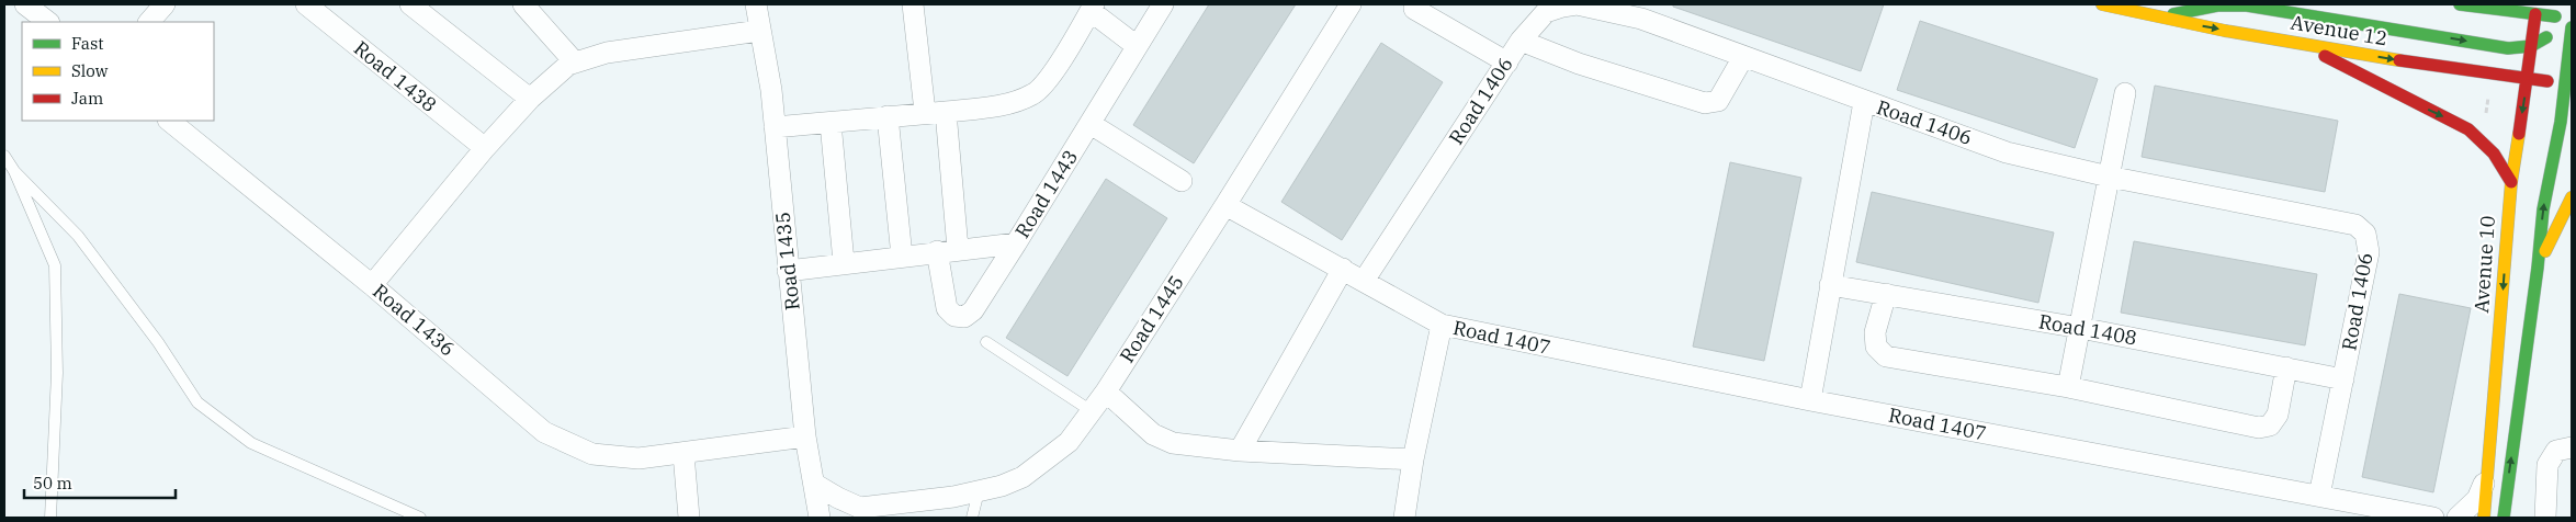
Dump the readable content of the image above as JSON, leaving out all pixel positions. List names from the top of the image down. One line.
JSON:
{"streets":{"street":["Avenue 12","Road 1438","Road 1406","Road 1443","Road 1435","Avenue 10","Road 1445","Road 1436","Road 1408","Road 1407"]},"crossings":[["Avenue 12","Avenue 10"],["Road 1406","Road 1408"],["Road 1406","Road 1407"],["Road 1443","Road 1435"],["Road 1435","Road 1445"],["Road 1435","Road 1436"],["Road 1445","Road 1407"]],"legend":["Fast","Slow","Jam"],"scale_bar":"50 m"}
